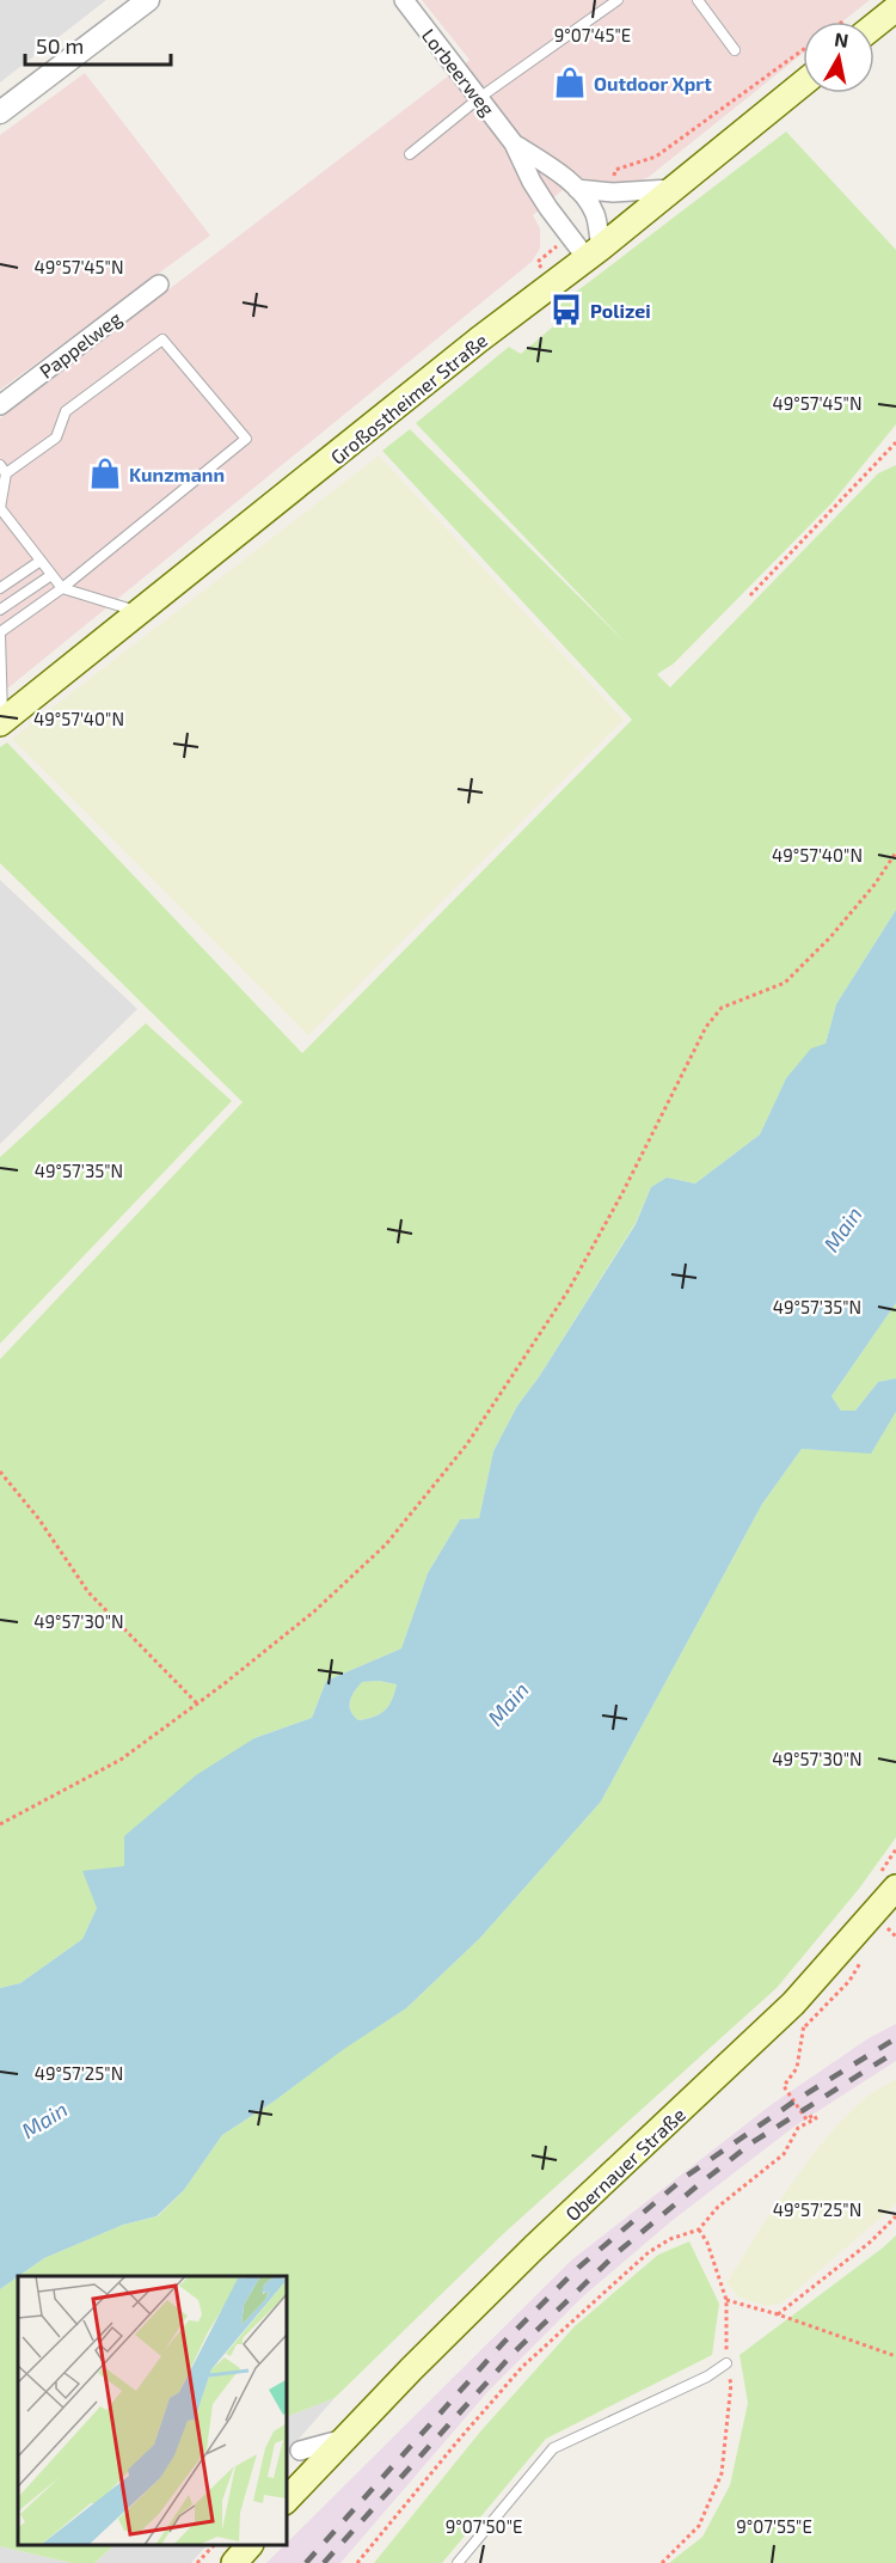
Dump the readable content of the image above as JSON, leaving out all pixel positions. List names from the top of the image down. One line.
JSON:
{"streets":{"main road":["Großostheimer Straße","Obernauer Straße"],"street":["Lorbeerweg","Pappelweg"]},"crossings":[["Lorbeerweg","Großostheimer Straße"]],"water":["Main"],"places":{"shop":["Outdoor Xprt","Kunzmann"],"bus stop":["Polizei"]},"scale_bar":"50 m","north":"top","coordinates":["9°07'45\"E","49°57'45\"N","49°57'40\"N","49°57'35\"N","49°57'30\"N","49°57'25\"N","9°07'50\"E","9°07'55\"E"]}
